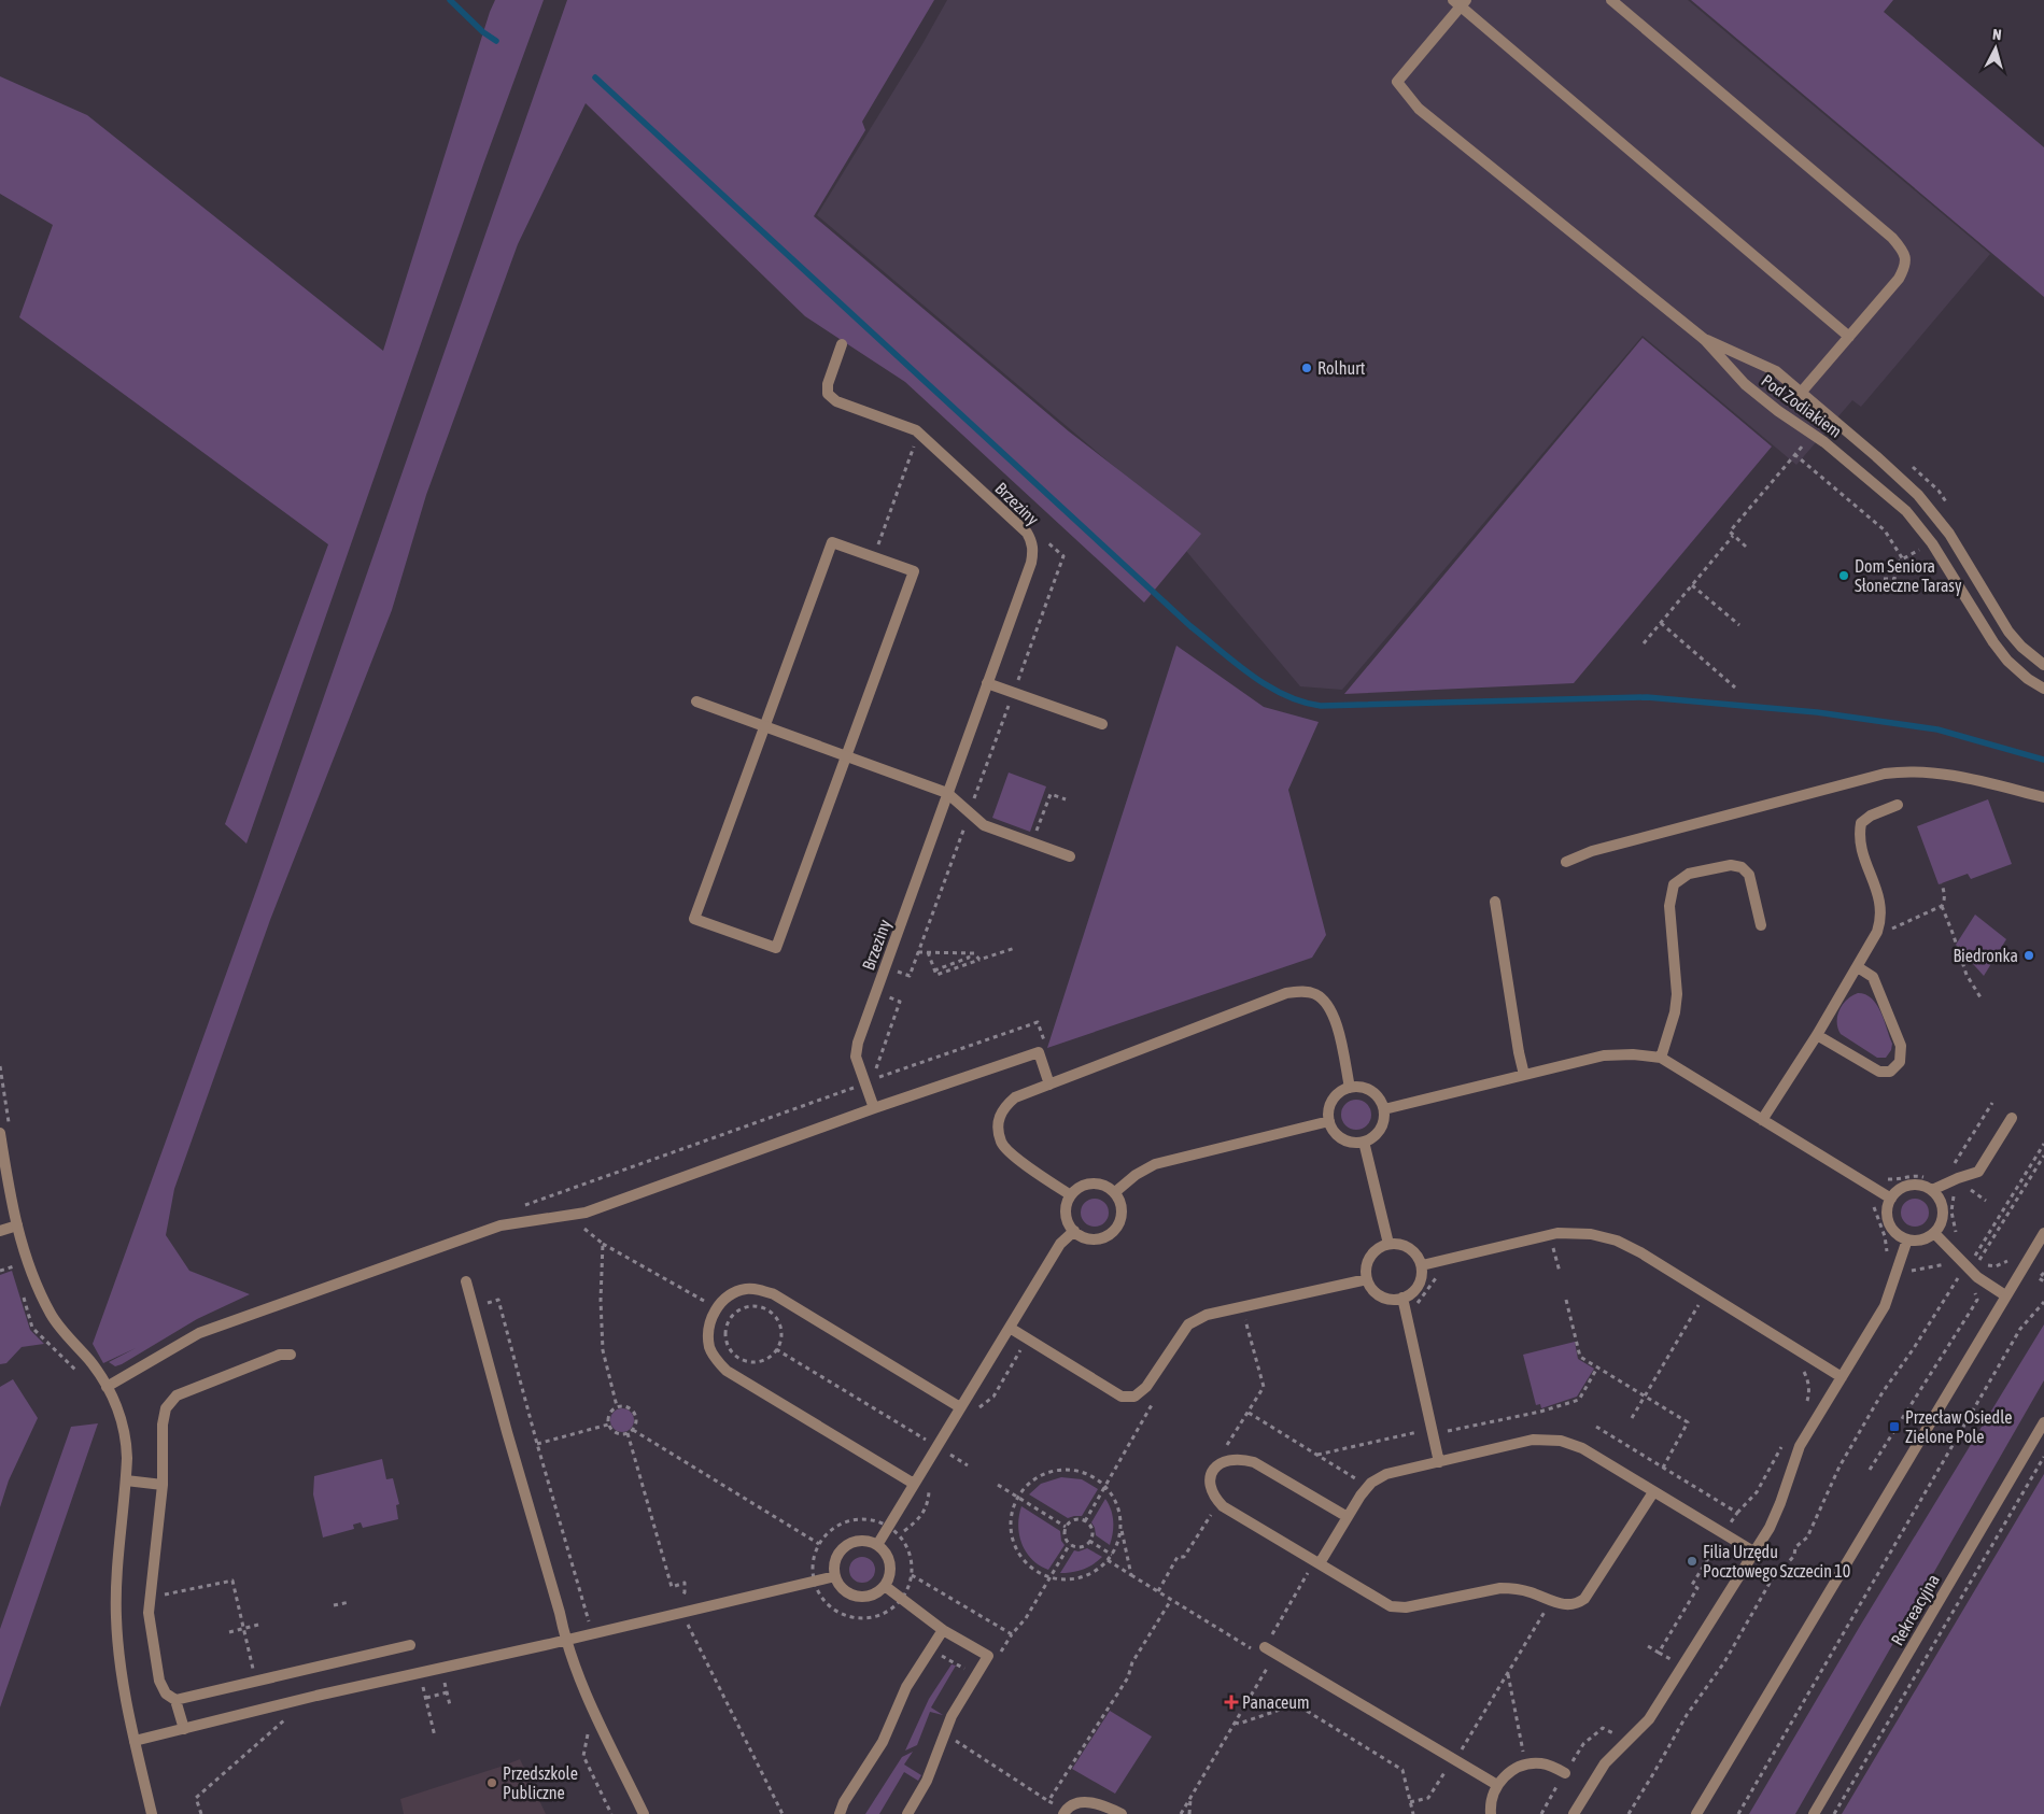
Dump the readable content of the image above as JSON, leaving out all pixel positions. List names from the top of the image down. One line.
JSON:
{"streets":{"street":["Pod Zodiakiem","Brzeziny","Rekreacyjna"]},"places":{"other":["Rolhurt","Dom Seniora Słoneczne Tarasy","Biedronka","Filia Urzędu Pocztowego Szczecin 10","Przedszkole Publiczne"],"transit":["Przecław Osiedle Zielone Pole"],"health":["Panaceum"]},"north":"top"}
